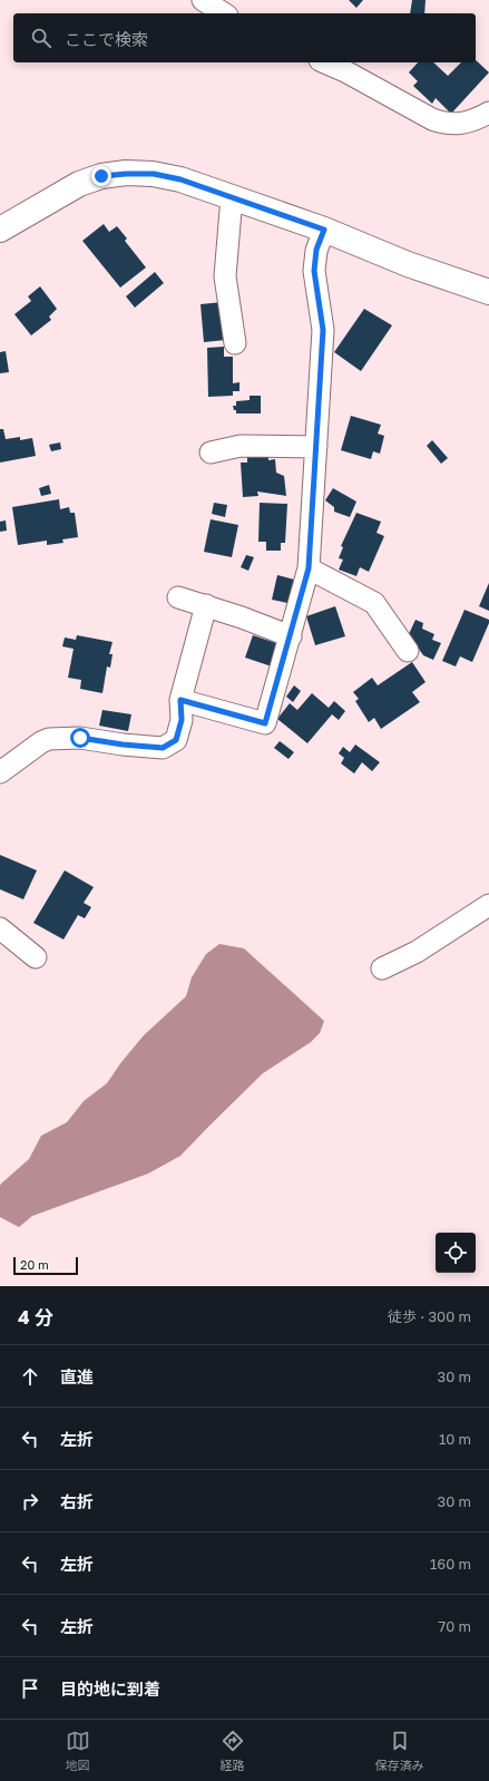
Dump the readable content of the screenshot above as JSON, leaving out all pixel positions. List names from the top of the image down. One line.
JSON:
{"scale_bar":"20 m","page":{"search":"ここで検索","scale":"20 m","heading":["4 分","徒歩 · 300 m"],"list":[["直進","30 m"],["左折","10 m"],["右折","30 m"],["左折","160 m"],["左折","70 m"],"目的地に到着"],"nav":["地図","経路","保存済み"]}}
